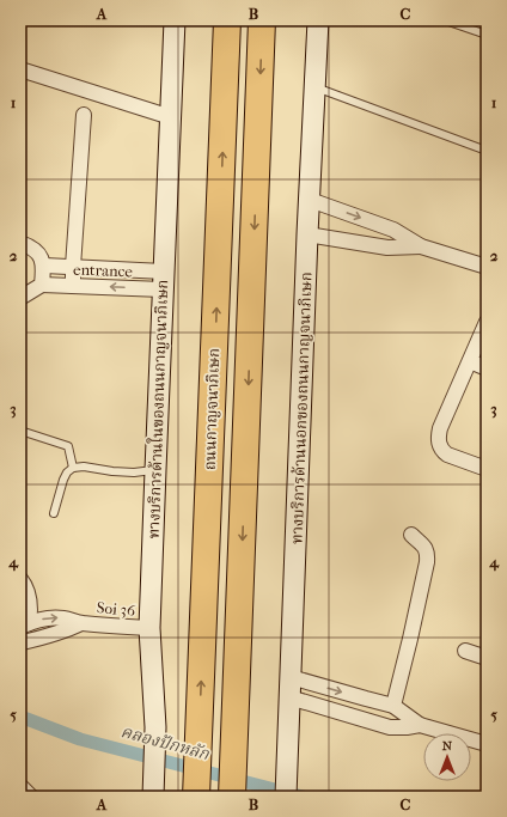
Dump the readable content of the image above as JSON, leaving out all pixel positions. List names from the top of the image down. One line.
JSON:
{"streets":{"highway":["ถนนกาญจนาภิเษก"],"main road":["ทางบริการด้านนอกของถนนกาญจนาภิเษก","ทางบริการด้านในของถนนกาญจนาภิเษก"],"street":["entrance","Soi 36"]},"crossings":[["entrance","ทางบริการด้านในของถนนกาญจนาภิเษก"],["ทางบริการด้านในของถนนกาญจนาภิเษก","Soi 36"]],"water":["คลองปักหลัก"],"north":"top","grid":{"columns":["A","B","C"],"rows":["1","2","3","4","5"]}}
